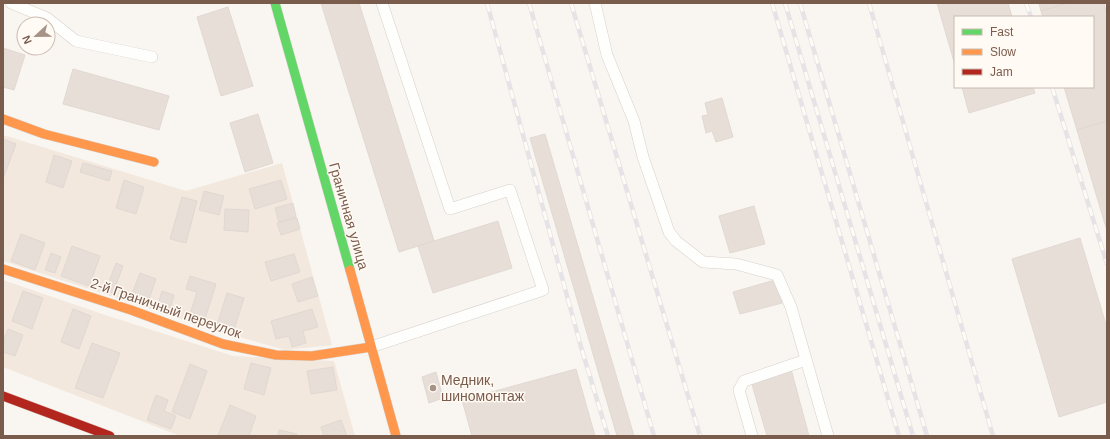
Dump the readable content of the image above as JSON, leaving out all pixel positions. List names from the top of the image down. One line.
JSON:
{"streets":{"street":["Граничная улица","2-й Граничный переулок"]},"crossings":[["Граничная улица","2-й Граничный переулок"]],"places":["Медник, шиномонтаж"],"legend":["Fast","Slow","Jam"],"north":"left"}
